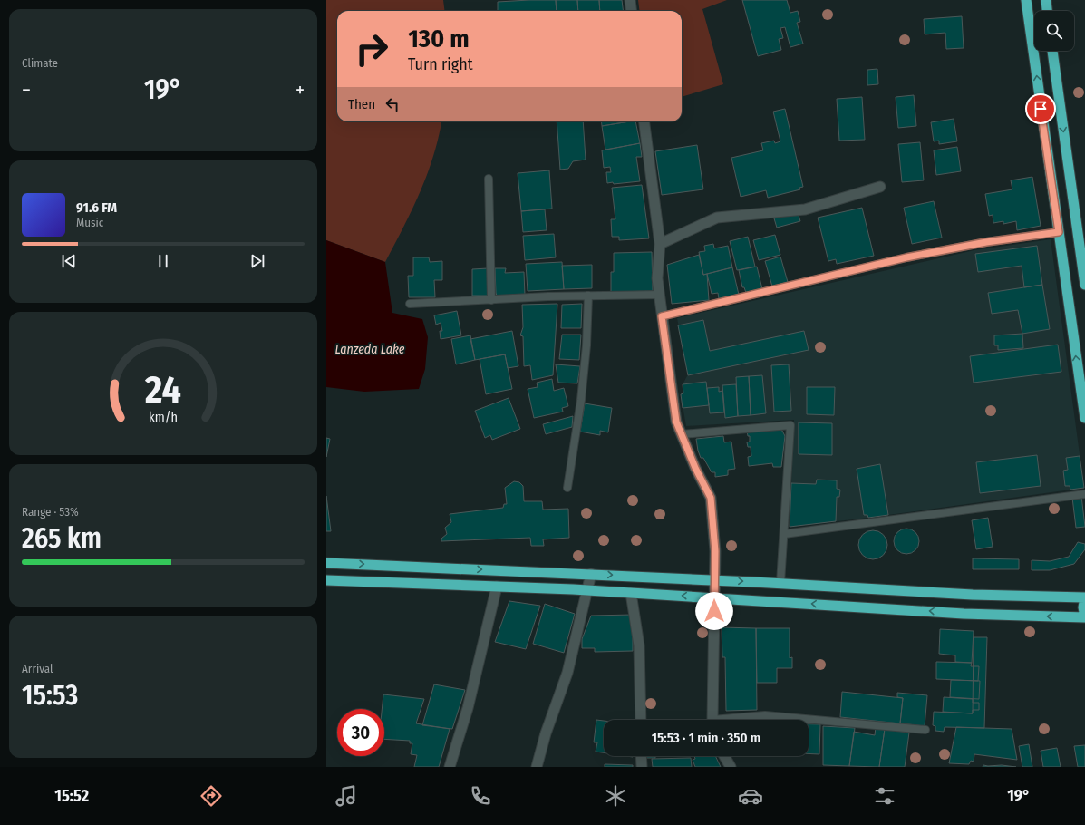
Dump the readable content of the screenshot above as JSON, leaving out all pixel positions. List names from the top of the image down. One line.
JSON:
{"water":["Lanzeda Lake"],"page":{"tile":["Climate",["Range · 53%","265 km"],["Arrival","15:53"]],"turn":["130 m","Turn right"],"heat":["−","19°","+"],"then":"Then","song":["91.6 FM","Music"],"limit":"30","trip":"15:53 · 1 min · 350 m","tabs":["15:52","19°"],"gauge":["24","km/h"]}}
